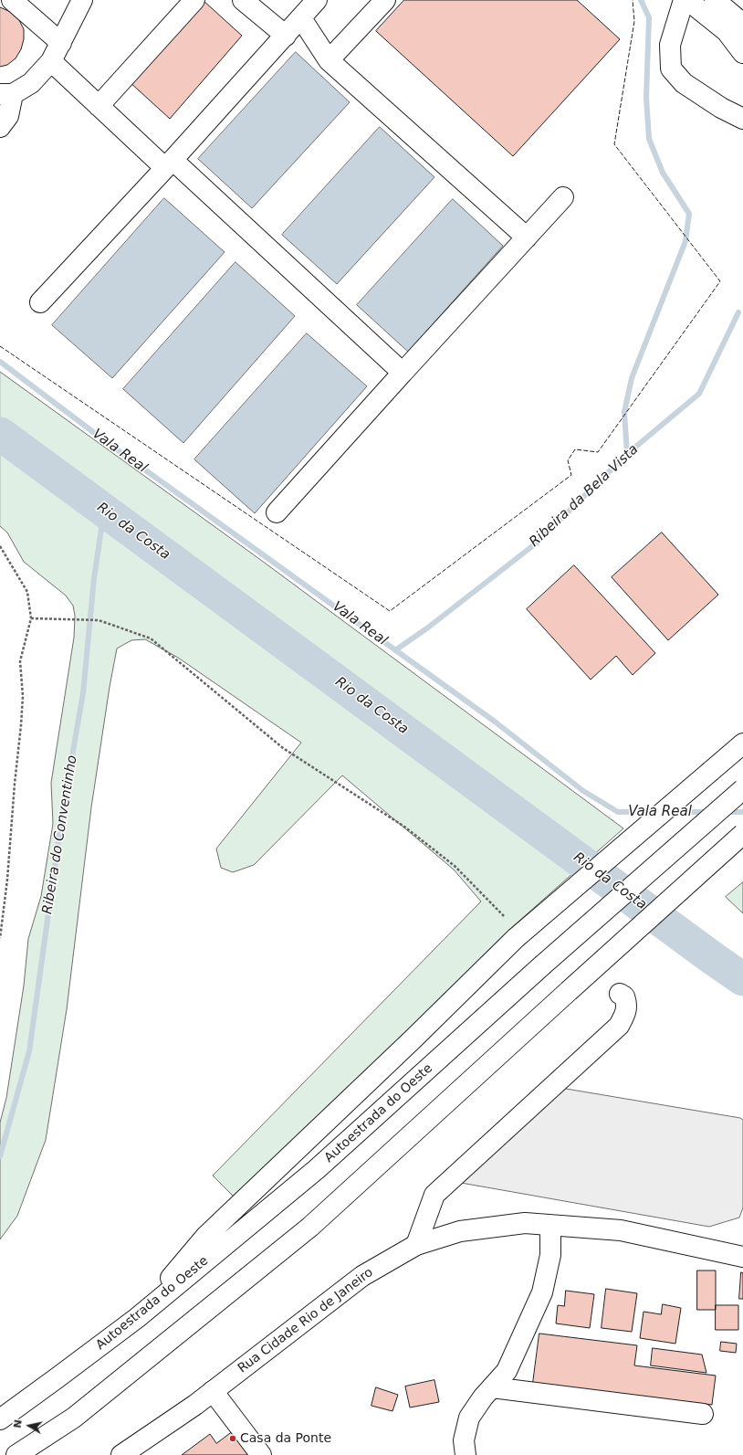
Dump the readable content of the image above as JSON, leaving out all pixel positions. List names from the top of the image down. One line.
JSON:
{"streets":{"main road":["Autoestrada do Oeste","Rua Cidade Rio de Janeiro"]},"water":["Vala Real","Ribeira da Bela Vista","Rio da Costa","Ribeira do Conventinho"],"places":["Casa da Ponte"],"north":"left"}
